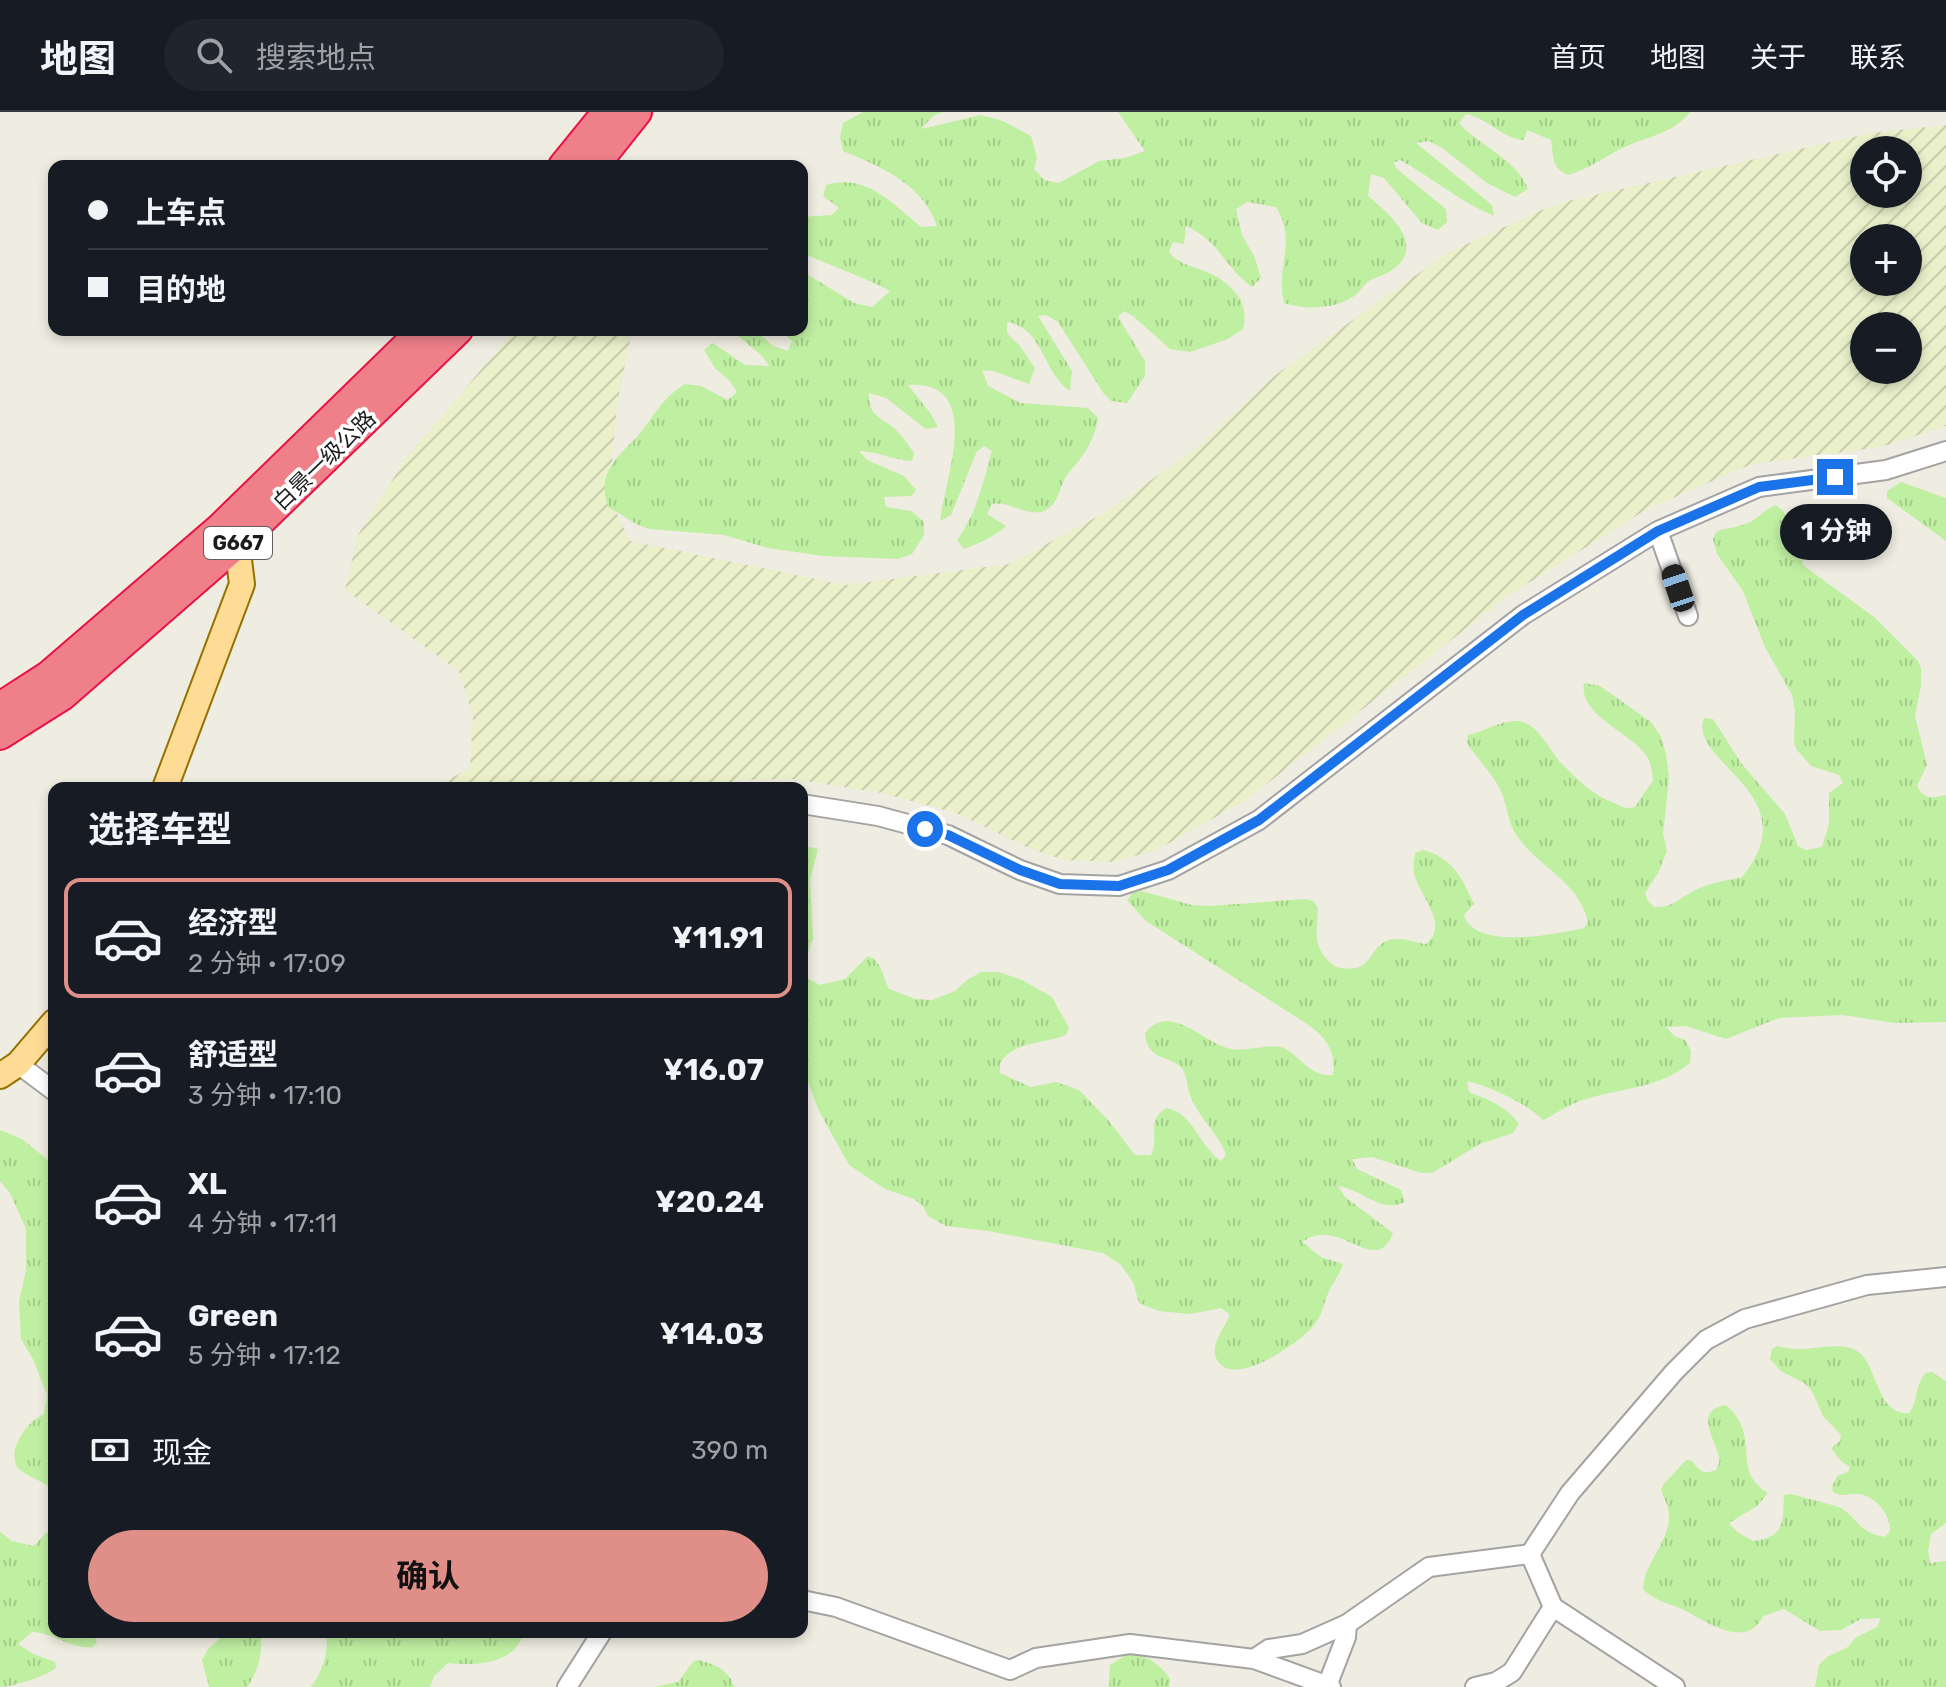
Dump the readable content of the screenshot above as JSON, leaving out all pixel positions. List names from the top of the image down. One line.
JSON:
{"streets":{"highway":["白景一级公路","G667"]},"page":{"header":"地图","search":"搜索地点","nav":["首页","地图","关于","联系"],"map_buttons":["+","−"],"banner":["上车点","目的地"],"bubble":"1 分钟","heading":"选择车型","list":[{"name":"经济型","note":"2 分钟 · 17:09","value":"¥11.91"},{"name":"舒适型","note":"3 分钟 · 17:10","value":"¥16.07"},{"name":"XL","note":"4 分钟 · 17:11","value":"¥20.24"},{"name":"Green","note":"5 分钟 · 17:12","value":"¥14.03"}],"pay":["现金","390 m"],"buttons":"确认"}}
